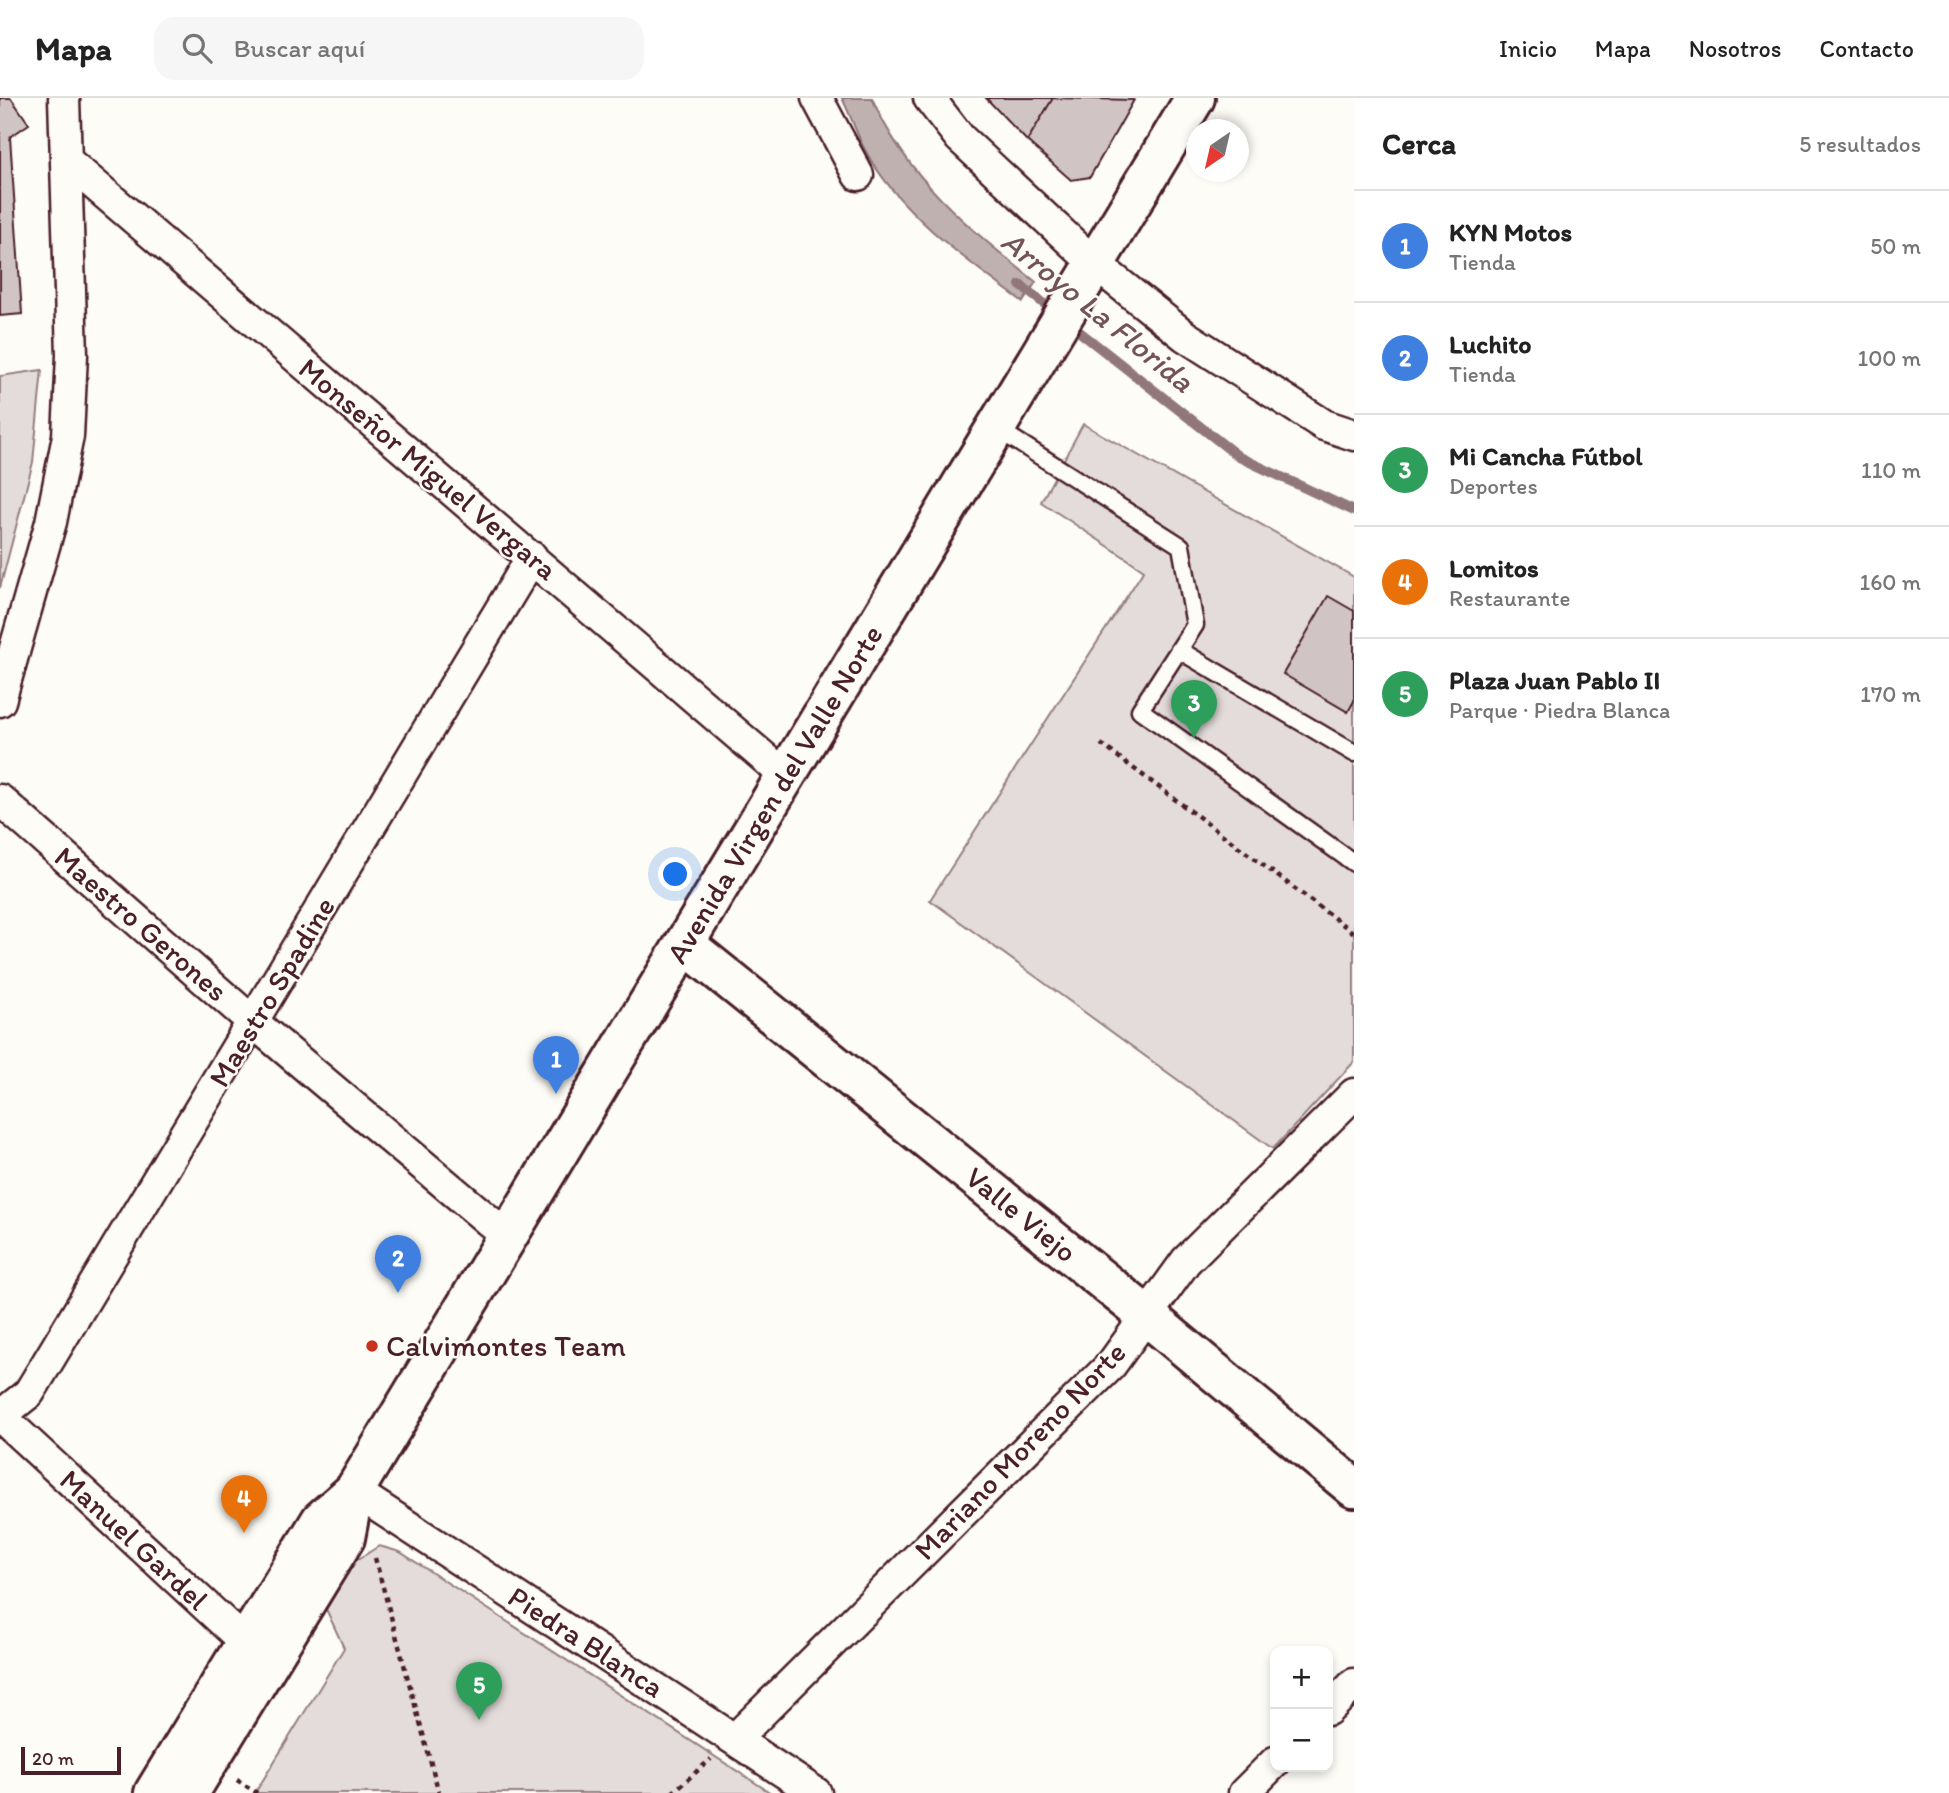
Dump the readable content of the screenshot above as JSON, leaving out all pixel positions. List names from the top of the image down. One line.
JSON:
{"streets":{"main road":["Avenida Virgen del Valle Norte","Valle Viejo"],"street":["Monseñor Miguel Vergara","Maestro Gerones","Maestro Spadine","Mariano Moreno Norte","Manuel Gardel","Piedra Blanca"]},"crossings":[["Monseñor Miguel Vergara","Avenida Virgen del Valle Norte"],["Monseñor Miguel Vergara","Maestro Spadine"],["Avenida Virgen del Valle Norte","Maestro Gerones"],["Avenida Virgen del Valle Norte","Valle Viejo"],["Avenida Virgen del Valle Norte","Manuel Gardel"],["Avenida Virgen del Valle Norte","Piedra Blanca"],["Maestro Gerones","Maestro Spadine"],["Maestro Spadine","Manuel Gardel"],["Valle Viejo","Mariano Moreno Norte"],["Mariano Moreno Norte","Piedra Blanca"]],"water":["Arroyo La Florida"],"places":["Calvimontes Team"],"scale_bar":"20 m","north":"bottom left","page":{"header":"Mapa","search":"Buscar aquí","nav":["Inicio","Mapa","Nosotros","Contacto"],"heading":["Cerca","5 resultados"],"list":[{"mark":"1","name":"KYN Motos","note":"Tienda","value":"50 m"},{"mark":"2","name":"Luchito","note":"Tienda","value":"100 m"},{"mark":"3","name":"Mi Cancha Fútbol","note":"Deportes","value":"110 m"},{"mark":"4","name":"Lomitos","note":"Restaurante","value":"160 m"},{"mark":"5","name":"Plaza Juan Pablo II","note":"Parque · Piedra Blanca","value":"170 m"}],"pins":["3","1","2","4","5"],"map_buttons":["+","−"],"scale":"20 m"}}
